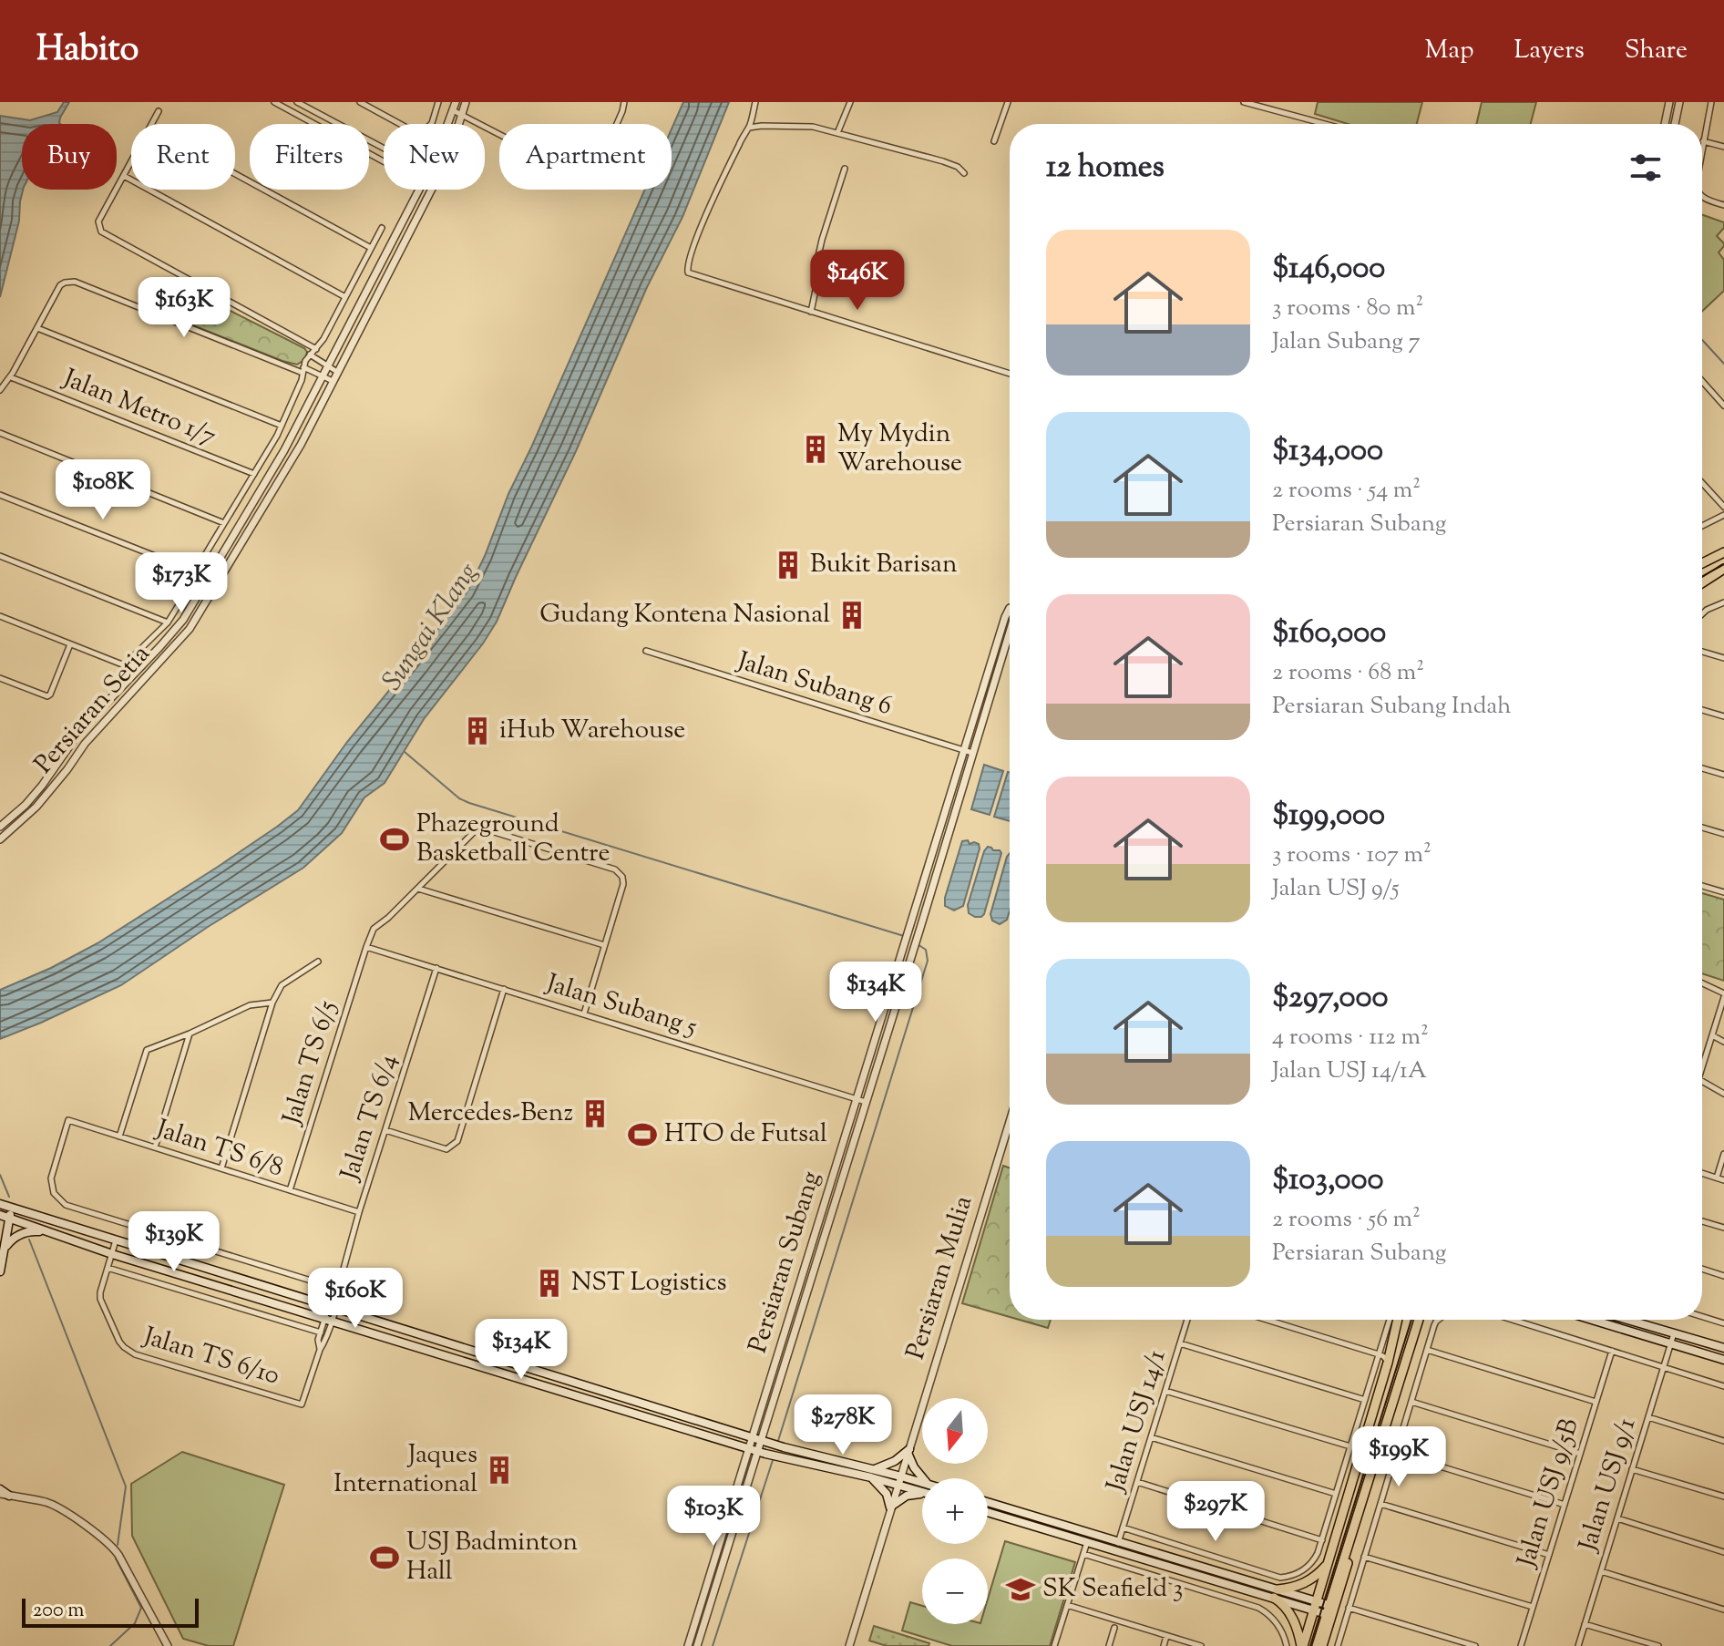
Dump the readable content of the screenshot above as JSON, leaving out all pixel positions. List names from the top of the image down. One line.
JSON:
{"streets":{"street":["Jalan Metro 1/7","Jalan Subang 6","Persiaran Setia","Jalan Subang 5","Jalan TS 6/5","Jalan TS 6/4","Jalan TS 6/8","Persiaran Subang","Persiaran Mulia","Jalan TS 6/10","Jalan USJ 14/1","Jalan USJ 9/1","Jalan USJ 9/5B"]},"crossings":[["Jalan Subang 6","Persiaran Subang"],["Jalan Subang 5","Jalan TS 6/5"],["Jalan Subang 5","Jalan TS 6/4"],["Jalan Subang 5","Persiaran Subang"],["Jalan TS 6/5","Jalan TS 6/8"],["Jalan TS 6/4","Jalan TS 6/8"],["Jalan TS 6/4","Jalan TS 6/10"]],"water":["Sungai Klang"],"places":{"building":["My Mydin Warehouse","Bukit Barisan","Gudang Kontena Nasional","iHub Warehouse","Mercedes-Benz","NST Logistics","Jaques International"],"sports":["Phazeground Basketball Centre","HTO de Futsal","USJ Badminton Hall"],"school or university":["SK Seafield 3"]},"scale_bar":"200 m","north":"bottom","page":{"header":"Habito","nav":["Map","Layers","Share"],"chip":["Buy","Rent","Filters","New","Apartment"],"heading":"12 homes","list":[{"name":"$146,000","note":"3 rooms · 80 m² · Jalan Subang 7"},{"name":"$134,000","note":"2 rooms · 54 m² · Persiaran Subang"},{"name":"$160,000","note":"2 rooms · 68 m² · Persiaran Subang Indah"},{"name":"$199,000","note":"3 rooms · 107 m² · Jalan USJ 9/5"},{"name":"$297,000","note":"4 rooms · 112 m² · Jalan USJ 14/1A"},{"name":"$103,000","note":"2 rooms · 56 m² · Persiaran Subang"}],"price":["$146K","$163K","$108K","$173K","$134K","$139K","$160K","$134K","$278K","$199K","$297K","$103K"],"map_buttons":["+","−"],"scale":"200 m"}}
